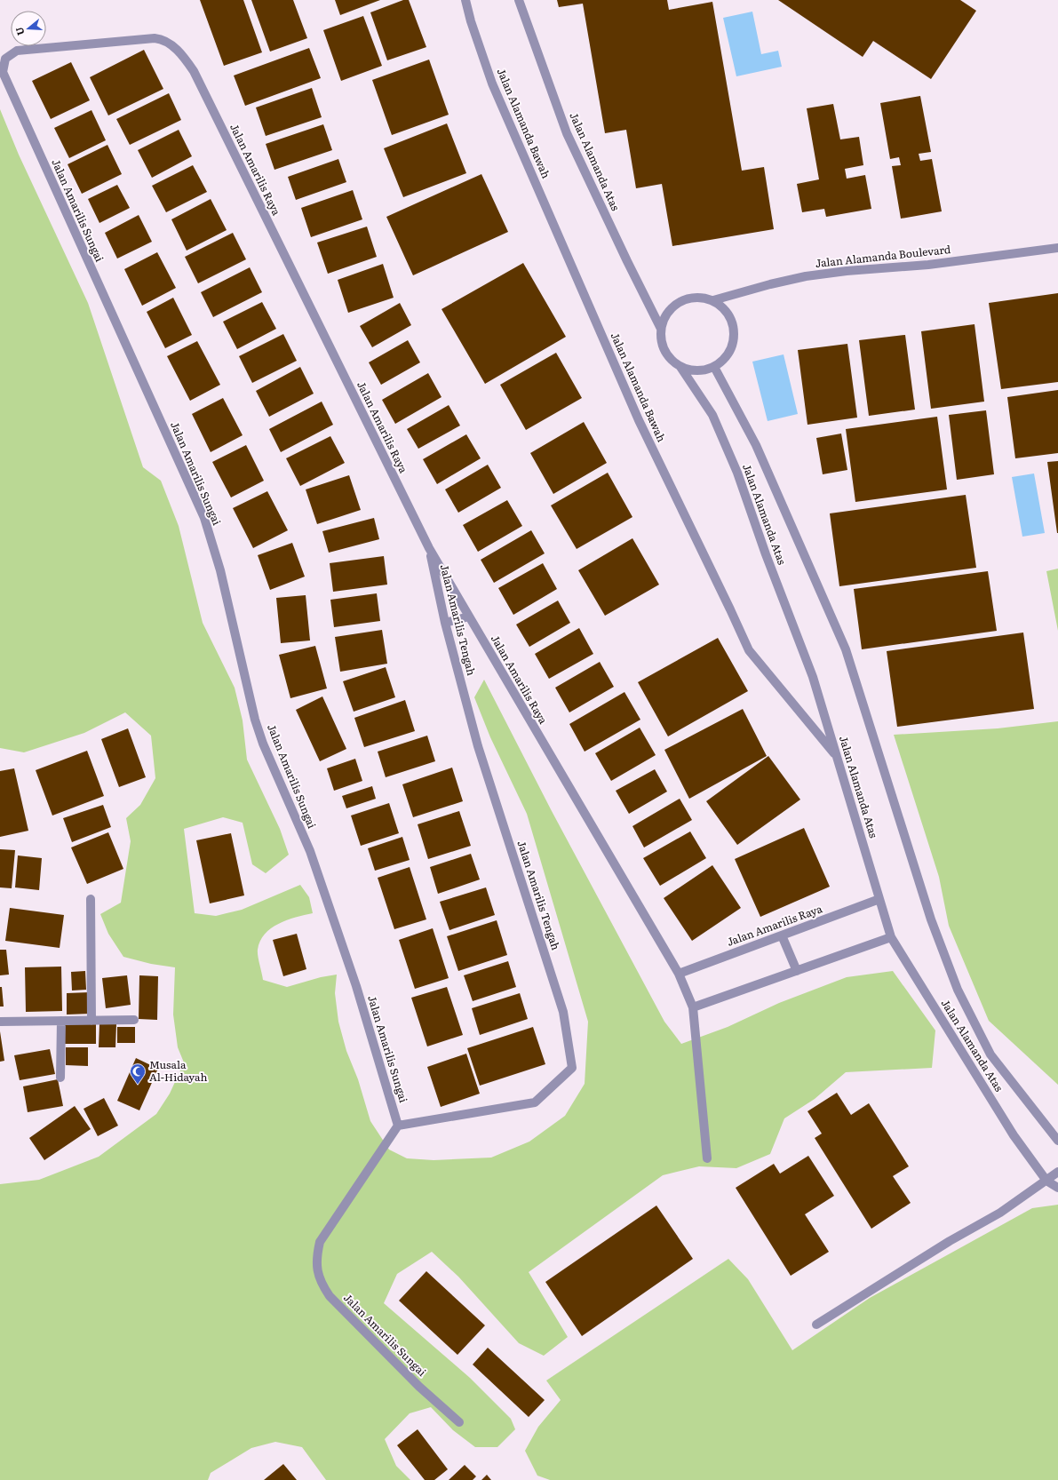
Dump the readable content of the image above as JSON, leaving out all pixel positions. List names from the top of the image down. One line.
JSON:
{"streets":{"street":["Jalan Alamanda Bawah","Jalan Alamanda Atas","Jalan Amarilis Raya","Jalan Amarilis Sungai","Jalan Alamanda Boulevard","Jalan Amarilis Tengah"]},"crossings":[["Jalan Alamanda Bawah","Jalan Alamanda Atas"],["Jalan Alamanda Atas","Jalan Amarilis Raya"],["Jalan Alamanda Atas","Jalan Alamanda Boulevard"],["Jalan Amarilis Raya","Jalan Amarilis Sungai"],["Jalan Amarilis Raya","Jalan Amarilis Tengah"],["Jalan Amarilis Sungai","Jalan Amarilis Tengah"]],"places":{"mosque":["Musala Al-Hidayah"]},"north":"left"}
